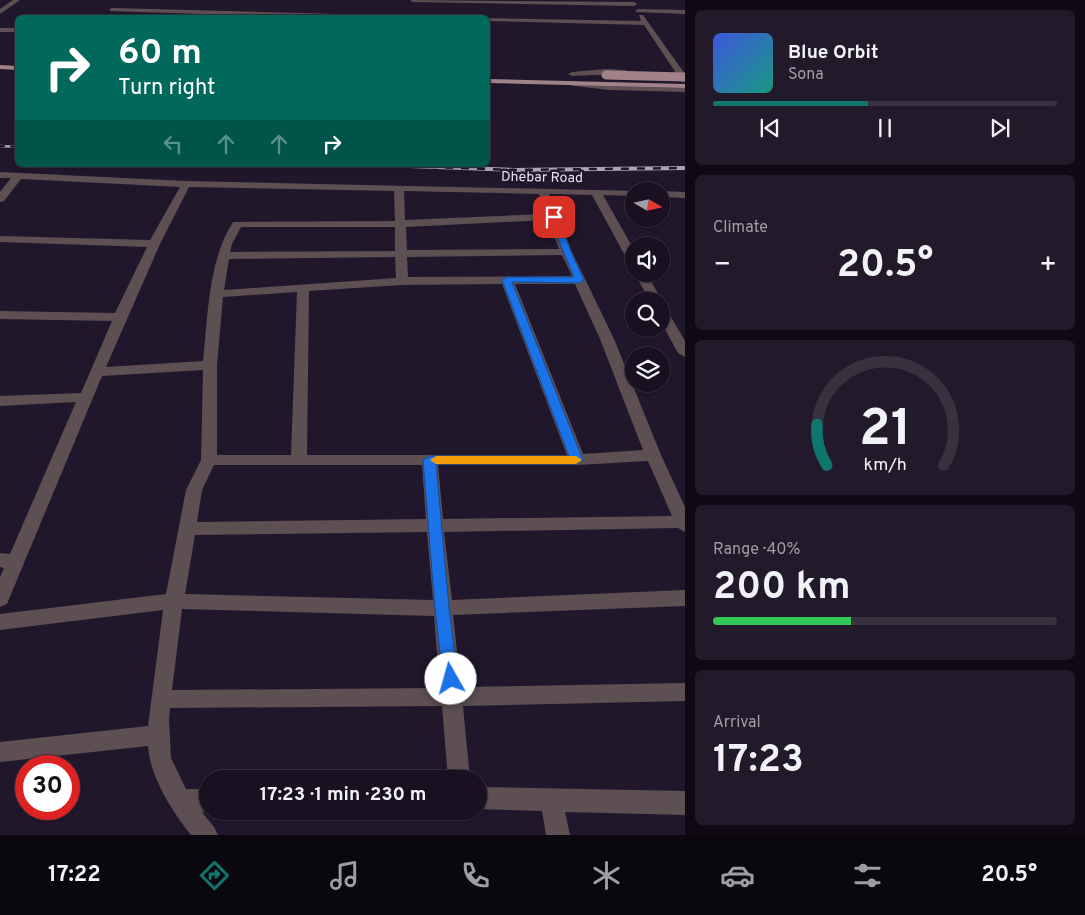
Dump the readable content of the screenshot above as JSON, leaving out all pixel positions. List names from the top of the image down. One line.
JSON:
{"streets":{"street":["Dhebar Road"]},"north":"right","page":{"turn":["60 m","Turn right"],"song":["Blue Orbit","Sona"],"tile":["Climate",["Range · 40%","200 km"],["Arrival","17:23"]],"heat":["−","20.5°","+"],"limit":"30","trip":"17:23 · 1 min · 230 m","tabs":["17:22","20.5°"],"gauge":["21","km/h"]}}
